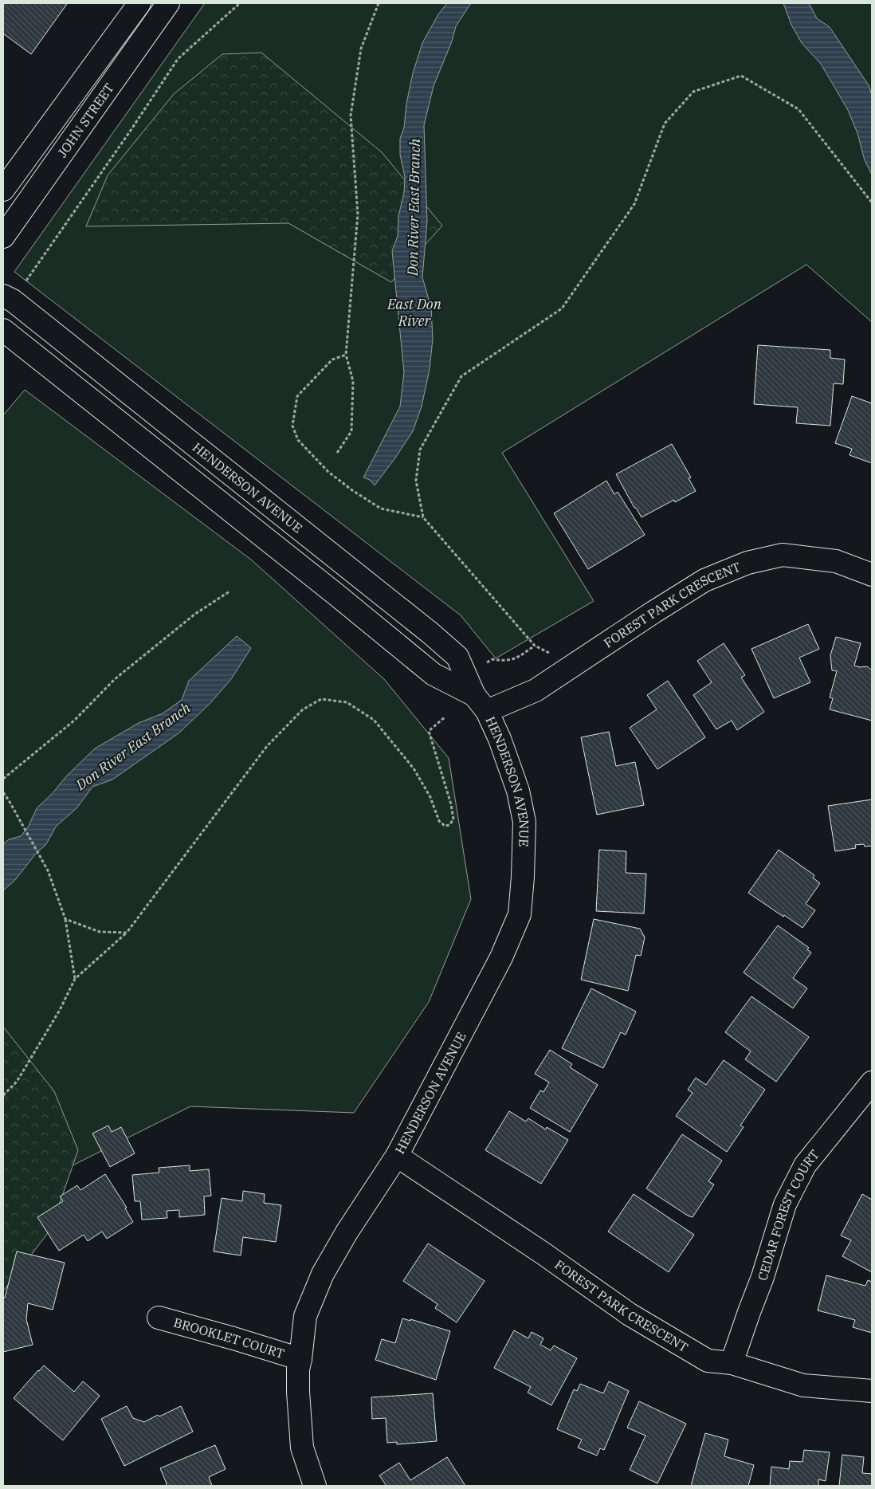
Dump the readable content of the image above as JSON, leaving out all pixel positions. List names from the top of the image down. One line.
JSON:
{"streets":{"street":["JOHN STREET","HENDERSON AVENUE","FOREST PARK CRESCENT","CEDAR FOREST COURT","BROOKLET COURT"]},"crossings":[["HENDERSON AVENUE","FOREST PARK CRESCENT"],["HENDERSON AVENUE","BROOKLET COURT"],["FOREST PARK CRESCENT","CEDAR FOREST COURT"]],"water":["Don River East Branch","East Don River"]}
